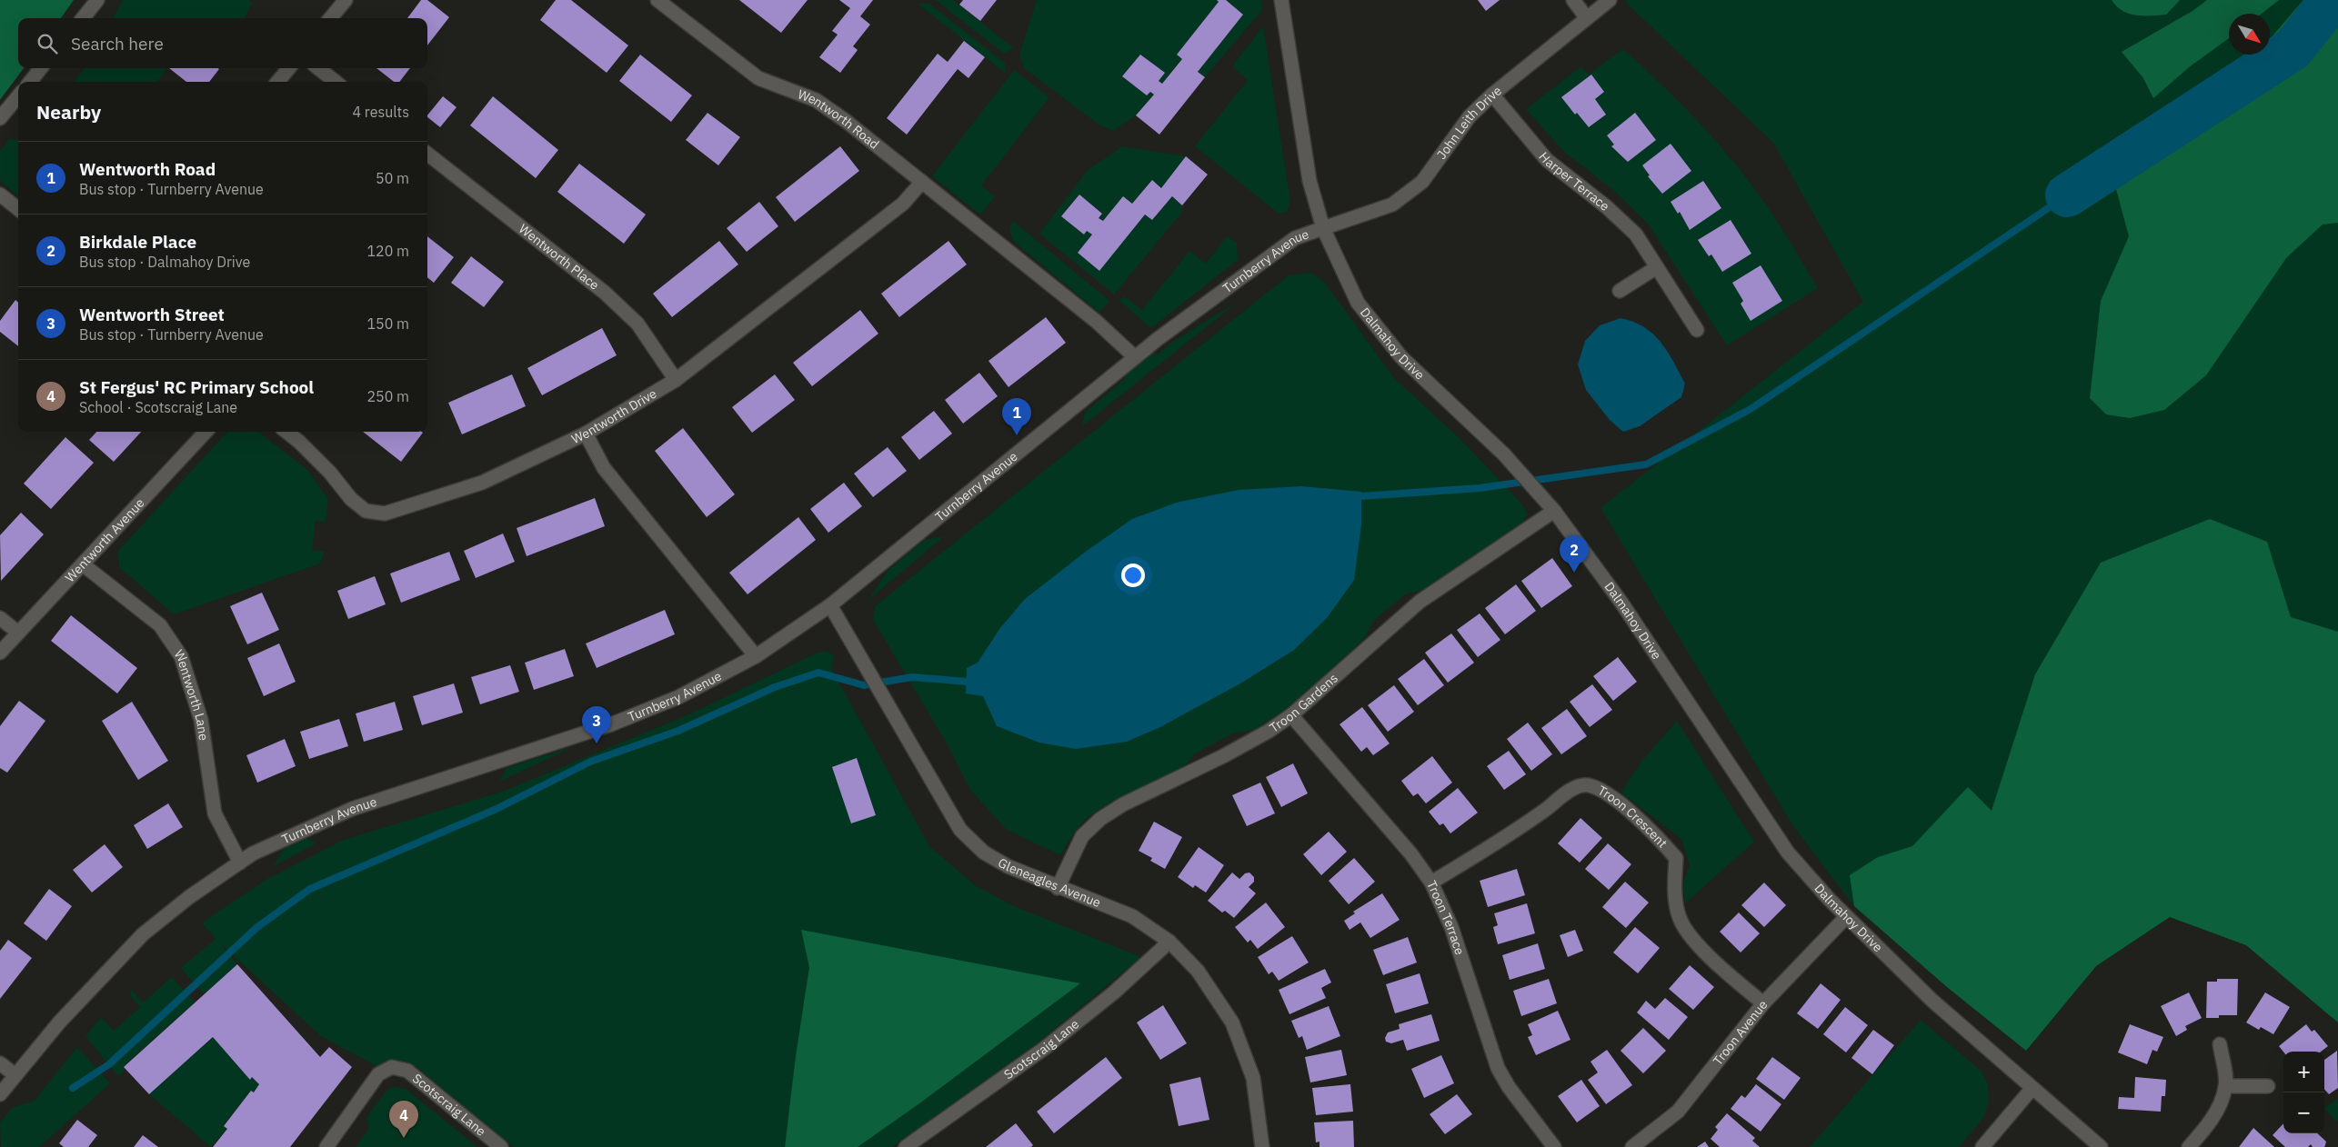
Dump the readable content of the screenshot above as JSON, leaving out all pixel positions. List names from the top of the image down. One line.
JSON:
{"streets":{"street":["Wentworth Road","John Leith Drive","Harper Terrace","Wentworth Place","Turnberry Avenue","Dalmahoy Drive","Wentworth Drive","Wentworth Avenue","Wentworth Lane","Troon Gardens","Troon Crescent","Gleneagles Avenue","Troon Terrace","Troon Avenue","Scotscraig Lane"]},"crossings":[["Wentworth Road","Turnberry Avenue"],["Wentworth Road","Wentworth Drive"],["John Leith Drive","Harper Terrace"],["John Leith Drive","Turnberry Avenue"],["John Leith Drive","Dalmahoy Drive"],["Wentworth Place","Wentworth Drive"],["Turnberry Avenue","Dalmahoy Drive"],["Turnberry Avenue","Wentworth Lane"],["Turnberry Avenue","Gleneagles Avenue"],["Dalmahoy Drive","Troon Gardens"],["Dalmahoy Drive","Troon Avenue"],["Wentworth Avenue","Wentworth Lane"],["Troon Gardens","Gleneagles Avenue"],["Troon Gardens","Troon Terrace"],["Troon Crescent","Troon Terrace"],["Troon Crescent","Troon Avenue"],["Gleneagles Avenue","Scotscraig Lane"]],"north":"bottom right","page":{"search":"Search here","heading":["Nearby","4 results"],"list":[{"mark":"1","name":"Wentworth Road","note":"Bus stop · Turnberry Avenue","value":"50 m"},{"mark":"2","name":"Birkdale Place","note":"Bus stop · Dalmahoy Drive","value":"120 m"},{"mark":"3","name":"Wentworth Street","note":"Bus stop · Turnberry Avenue","value":"150 m"},{"mark":"4","name":"St Fergus' RC Primary School","note":"School · Scotscraig Lane","value":"250 m"}],"pins":["1","2","3","4"],"map_buttons":["+","−"]}}
